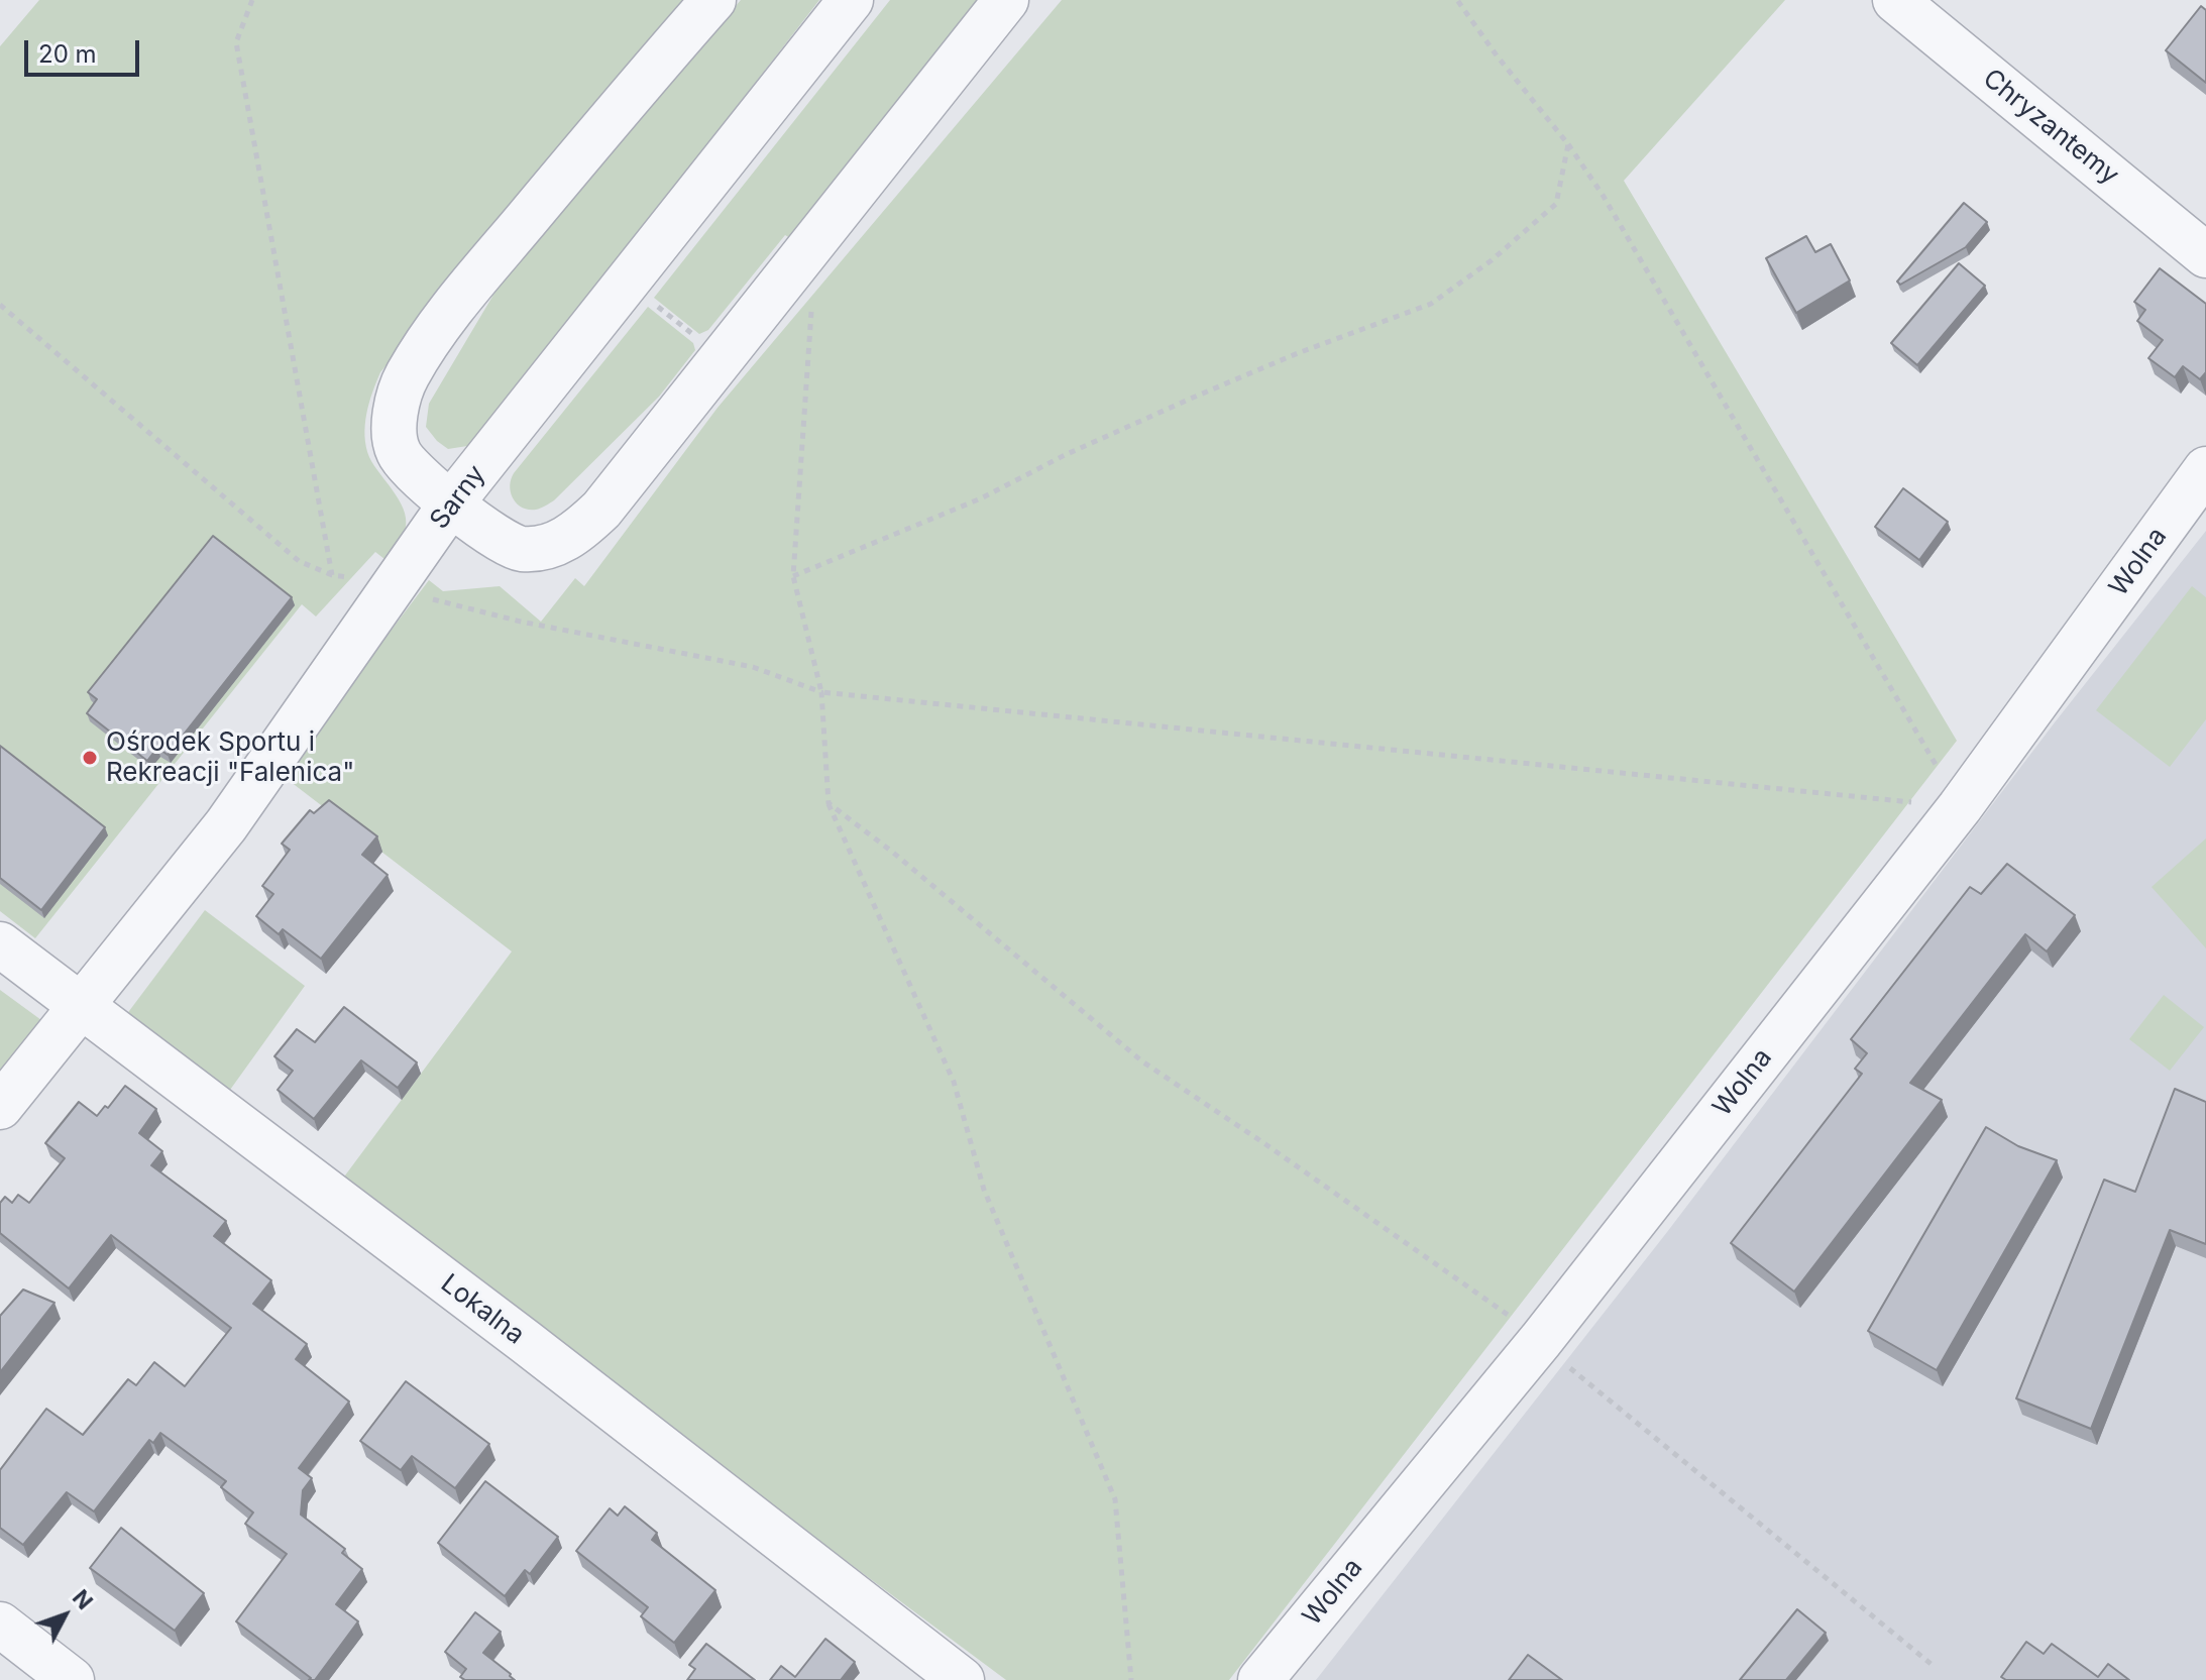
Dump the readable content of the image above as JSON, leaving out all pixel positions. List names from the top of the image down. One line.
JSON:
{"streets":{"street":["Chryzantemy","Sarny","Wolna","Lokalna"]},"crossings":[["Sarny","Lokalna"]],"places":["Ośrodek Sportu i Rekreacji \"Falenica\""],"scale_bar":"20 m","north":"top right"}
